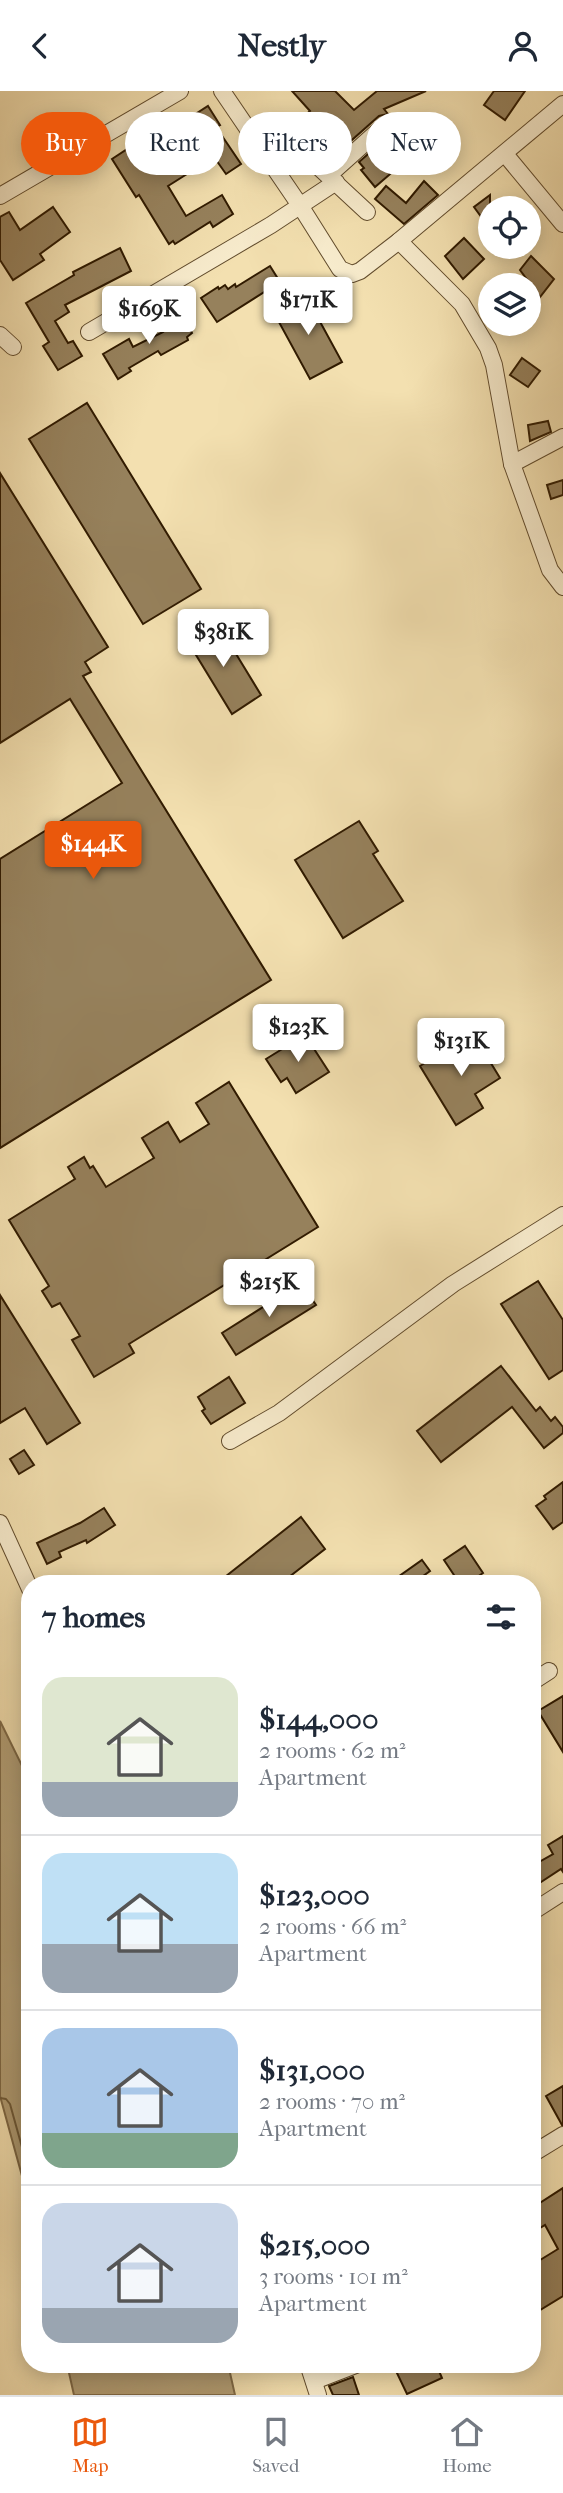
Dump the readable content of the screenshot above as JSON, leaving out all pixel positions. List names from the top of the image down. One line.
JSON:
{"page":{"header":"Nestly","chip":["Buy","Rent","Filters","New"],"price":["$171K","$169K","$381K","$144K","$123K","$131K","$215K"],"heading":"7 homes","list":[{"name":"$144,000","note":"2 rooms · 62 m² · Apartment"},{"name":"$123,000","note":"2 rooms · 66 m² · Apartment"},{"name":"$131,000","note":"2 rooms · 70 m² · Apartment"},{"name":"$215,000","note":"3 rooms · 101 m² · Apartment"}],"tabs":["Map","Saved","Home"]}}
